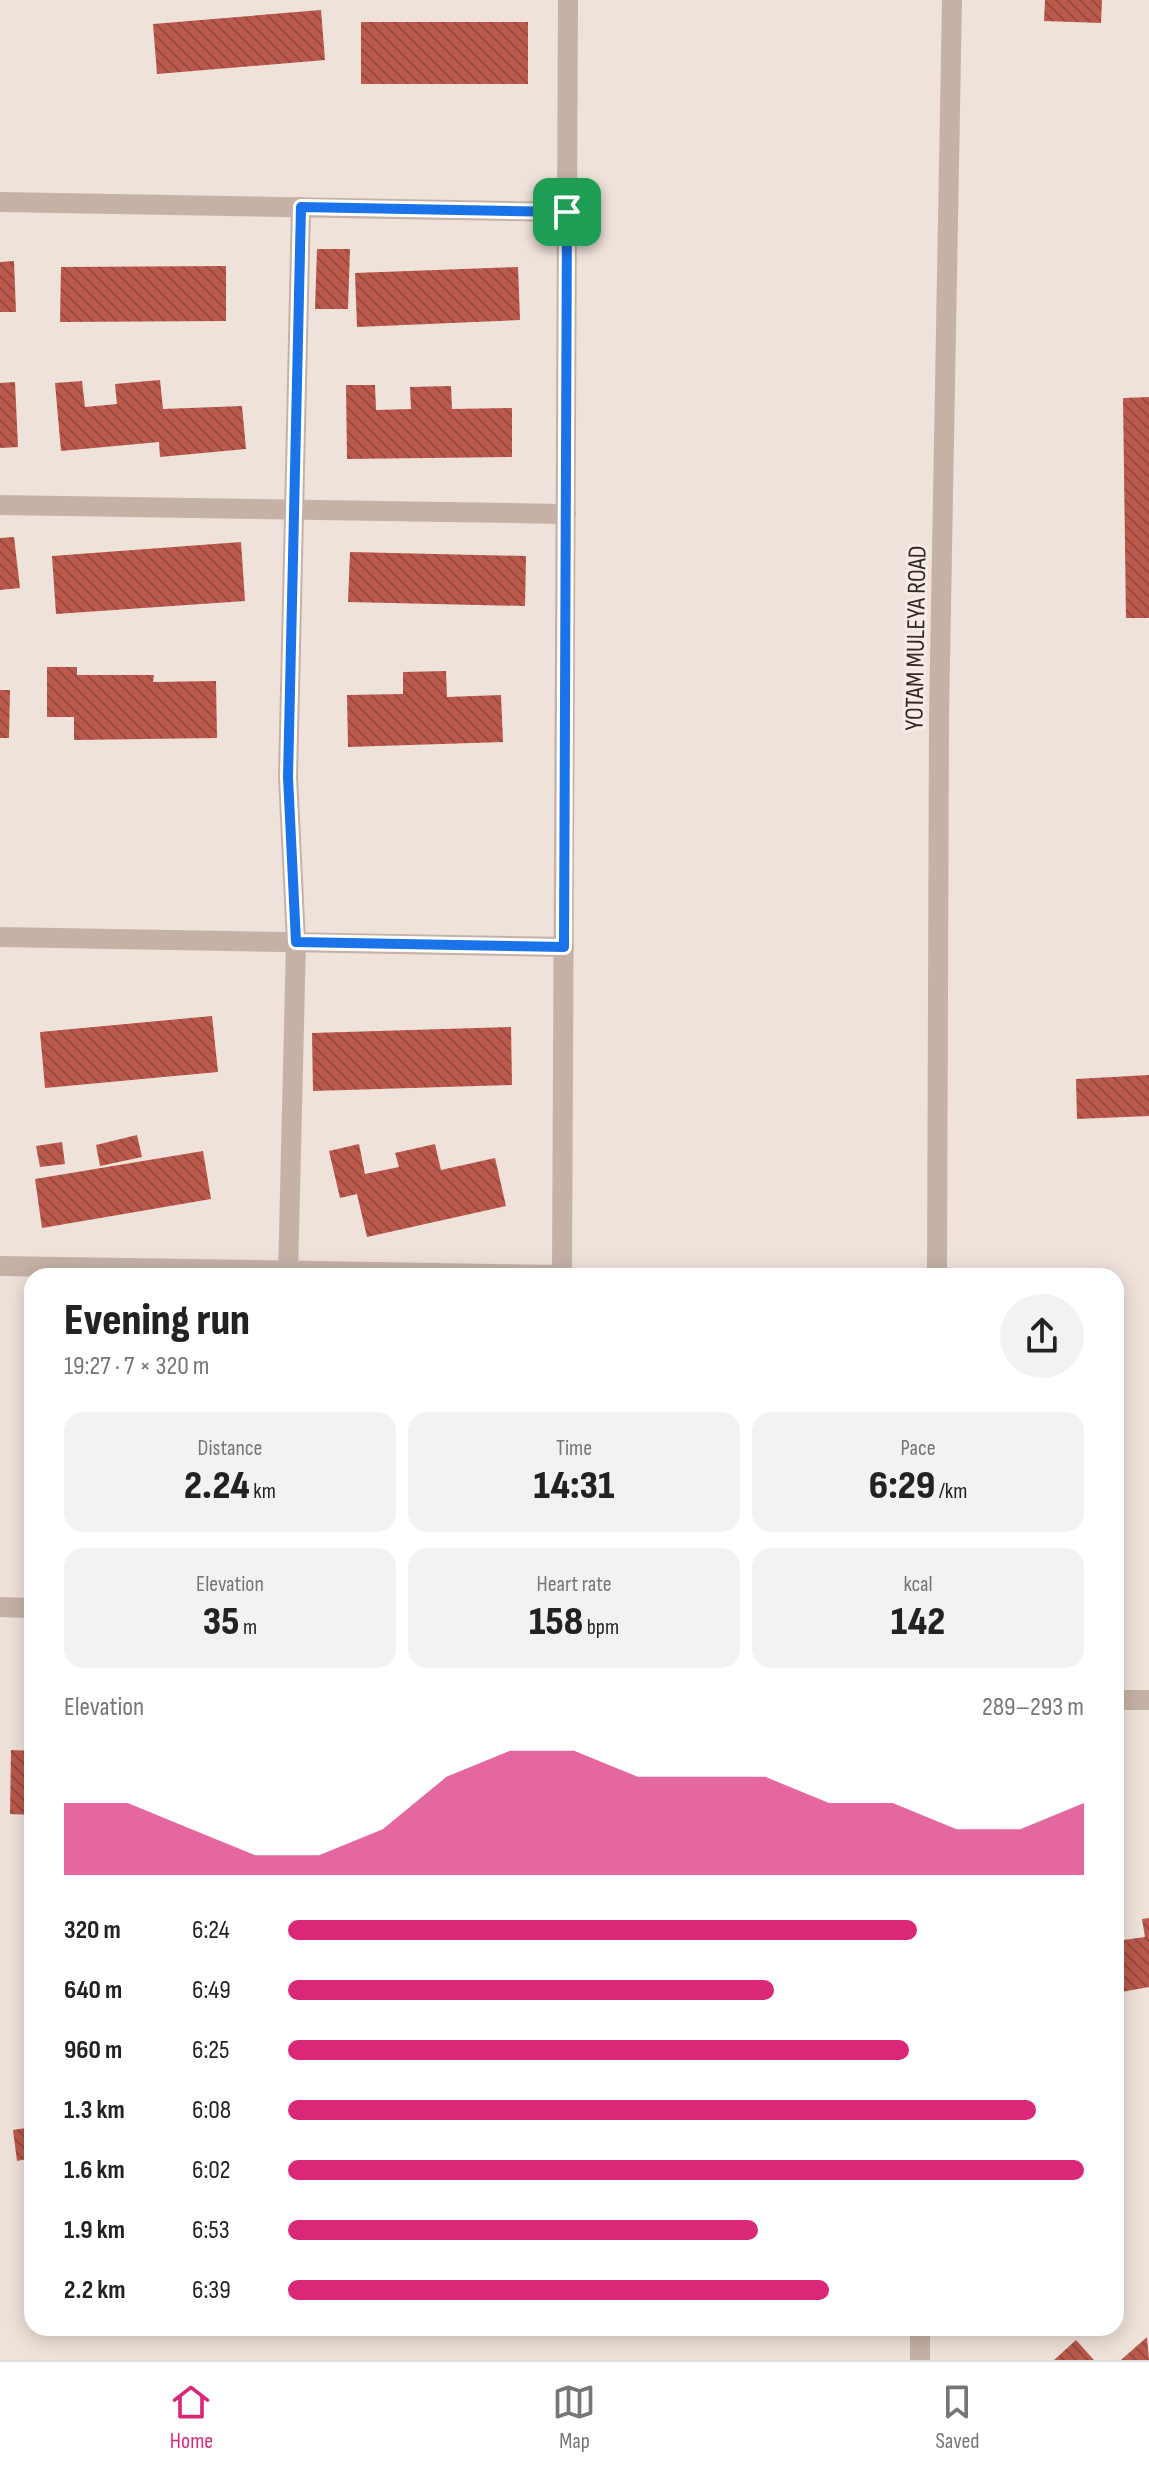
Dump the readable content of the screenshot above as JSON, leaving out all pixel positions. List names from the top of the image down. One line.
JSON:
{"streets":{"street":["YOTAM MULEYA ROAD"]},"page":{"heading":["Evening run","19:27 · 7 × 320 m"],"stats":[["Distance","2.24 km"],["Time","14:31"],["Pace","6:29 /km"],["Elevation","35 m"],["Heart rate","158 bpm"],["kcal","142"]],"chart":["Elevation","289–293 m"],"list":[{"name":"320 m","note":"6:24"},{"name":"640 m","note":"6:49"},{"name":"960 m","note":"6:25"},{"name":"1.3 km","note":"6:08"},{"name":"1.6 km","note":"6:02"},{"name":"1.9 km","note":"6:53"},{"name":"2.2 km","note":"6:39"}],"tabs":["Home","Map","Saved"]}}
